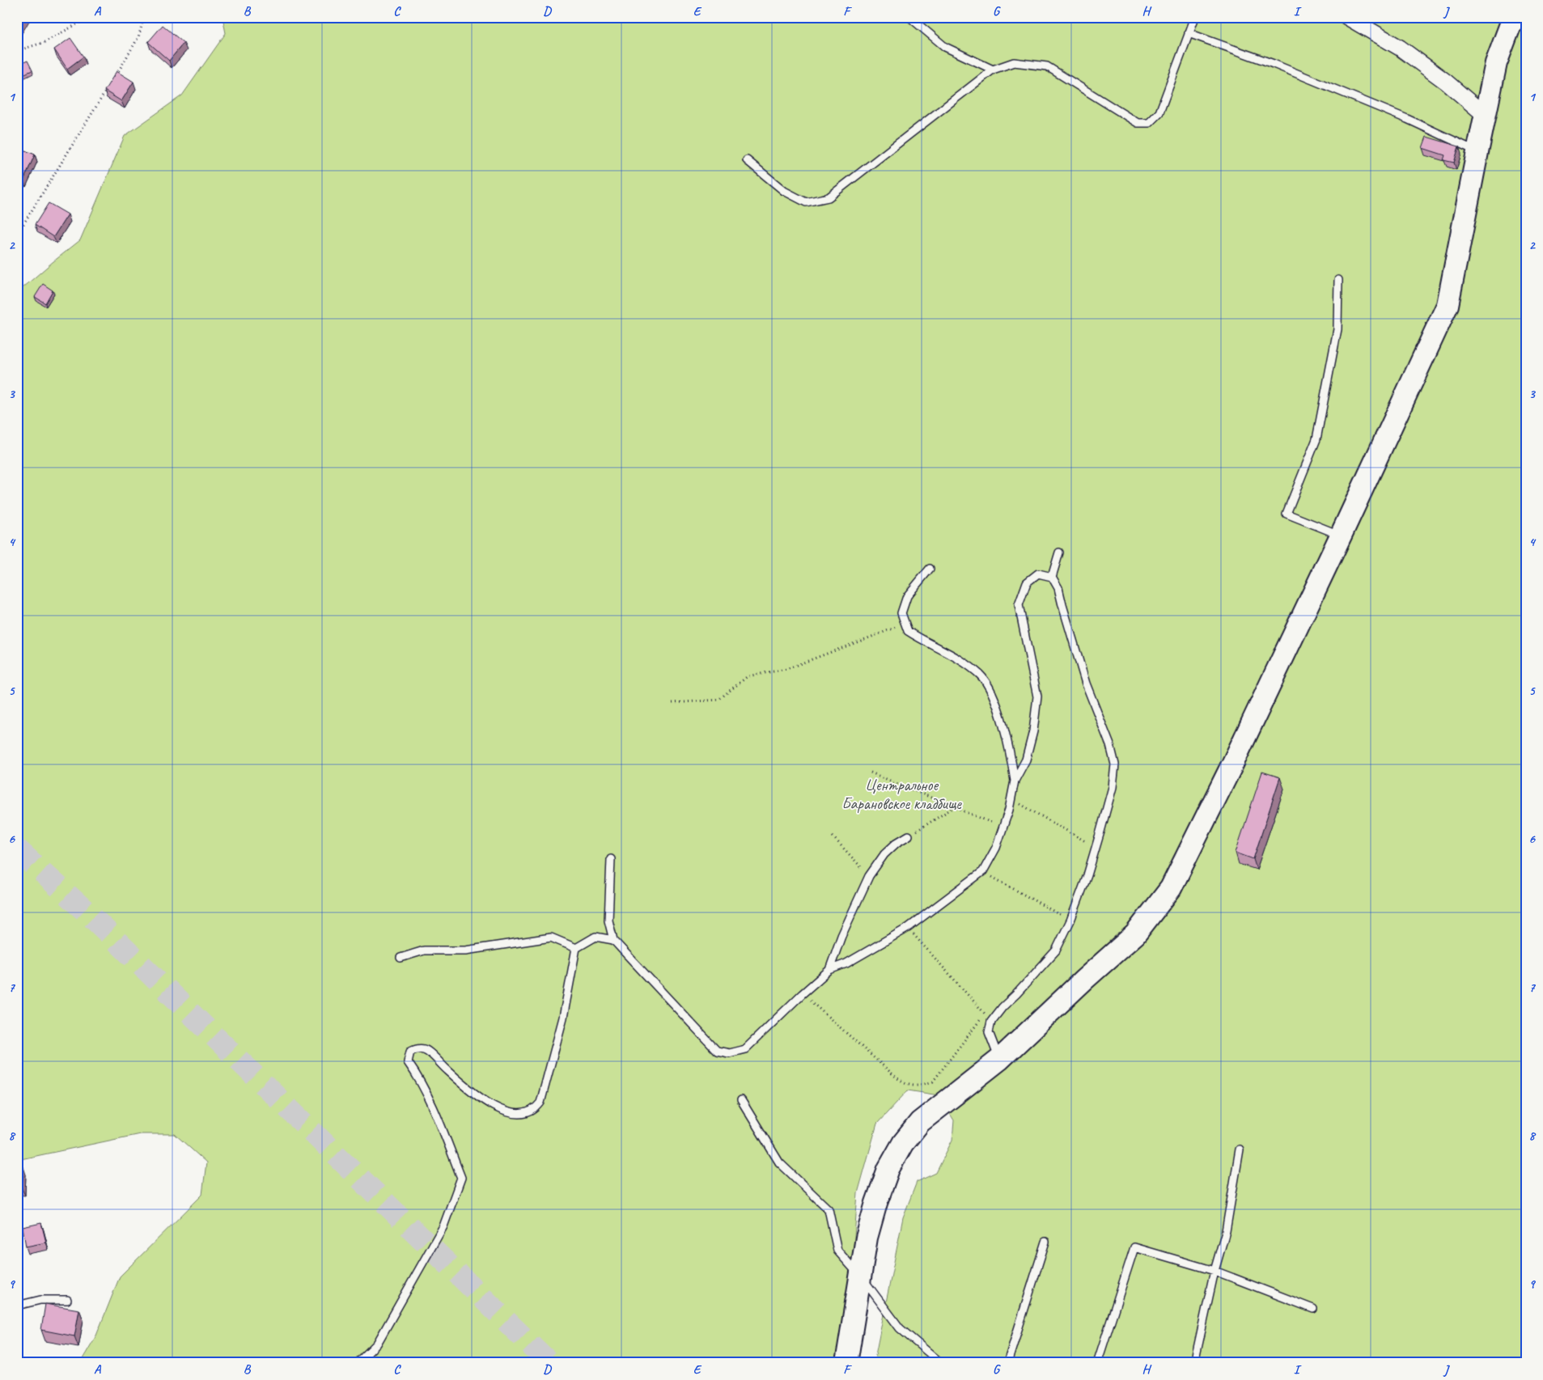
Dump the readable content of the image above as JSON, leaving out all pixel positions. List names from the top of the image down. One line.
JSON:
{"parks":["Центральное Барановское кладбище"],"grid":{"columns":["A","B","C","D","E","F","G","H","I","J"],"rows":["1","2","3","4","5","6","7","8","9"]}}
